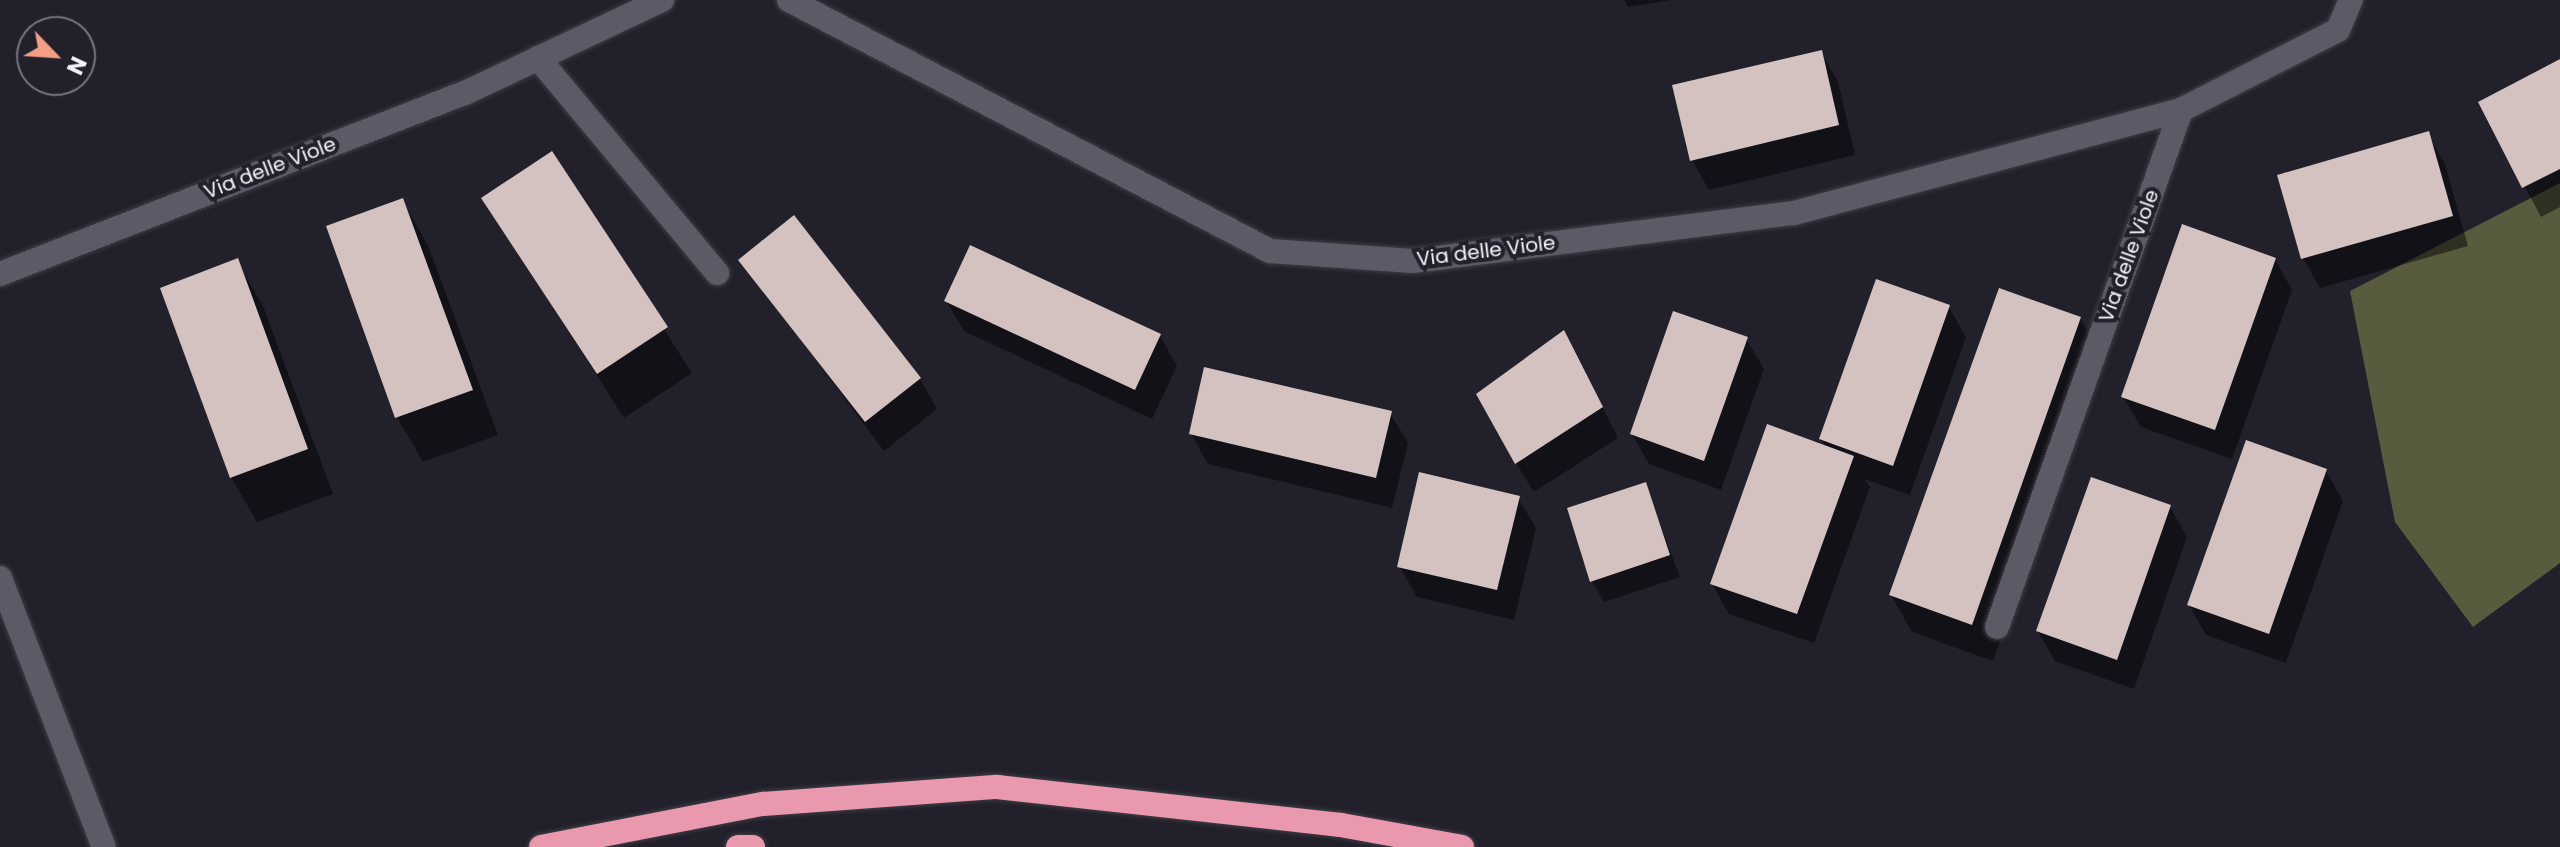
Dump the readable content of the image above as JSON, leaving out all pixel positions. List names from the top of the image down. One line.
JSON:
{"streets":{"street":["Via delle Viole"]},"north":"bottom right"}
